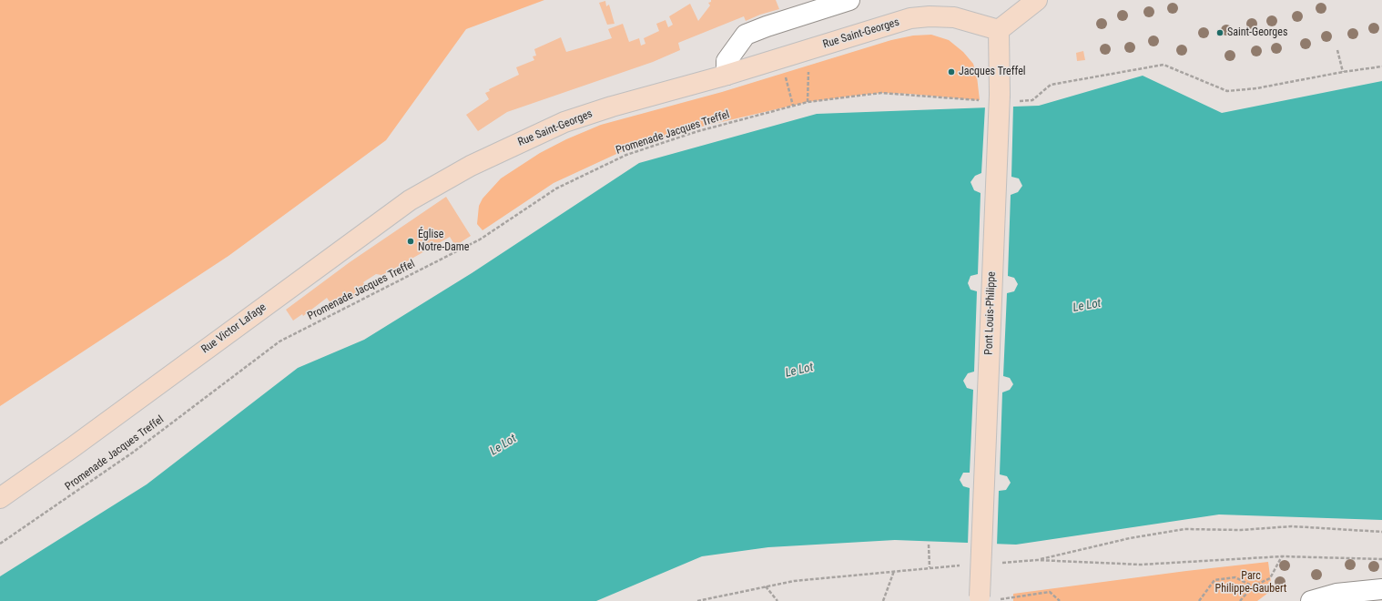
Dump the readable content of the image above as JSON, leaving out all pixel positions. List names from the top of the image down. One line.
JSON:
{"streets":{"main road":["Rue Saint-Georges","Pont Louis-Philippe","Rue Victor Lafage"],"path":["Promenade Jacques Treffel"]},"crossings":[["Rue Saint-Georges","Pont Louis-Philippe"],["Rue Saint-Georges","Rue Victor Lafage"]],"water":["Le Lot"],"parks":["Parc Philippe-Gaubert"],"places":["Saint-Georges","Jacques Treffel","Église Notre-Dame"]}
